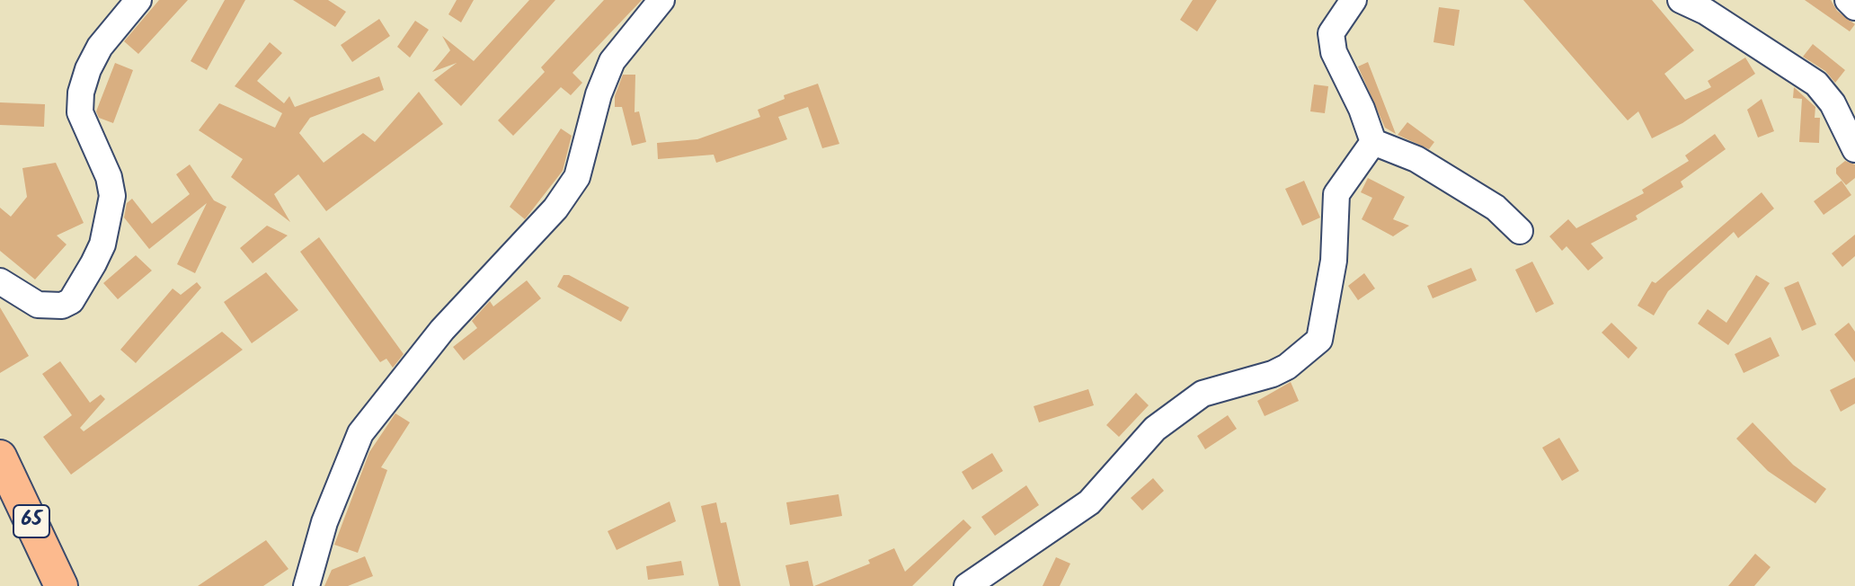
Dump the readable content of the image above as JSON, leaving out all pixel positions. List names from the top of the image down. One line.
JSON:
{"streets":{"main road":["65"]}}
